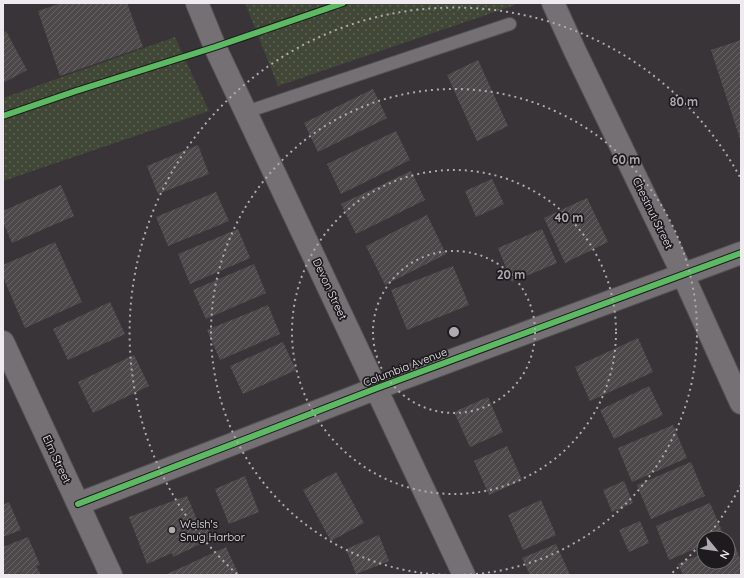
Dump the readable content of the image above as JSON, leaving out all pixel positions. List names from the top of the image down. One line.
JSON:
{"streets":{"street":["Chestnut Street","Devon Street","Columbia Avenue","Elm Street"]},"crossings":[["Chestnut Street","Columbia Avenue"],["Devon Street","Columbia Avenue"],["Columbia Avenue","Elm Street"]],"places":["Welsh's Snug Harbor"],"north":"bottom right","rings":["80 m","60 m","40 m","20 m"]}
